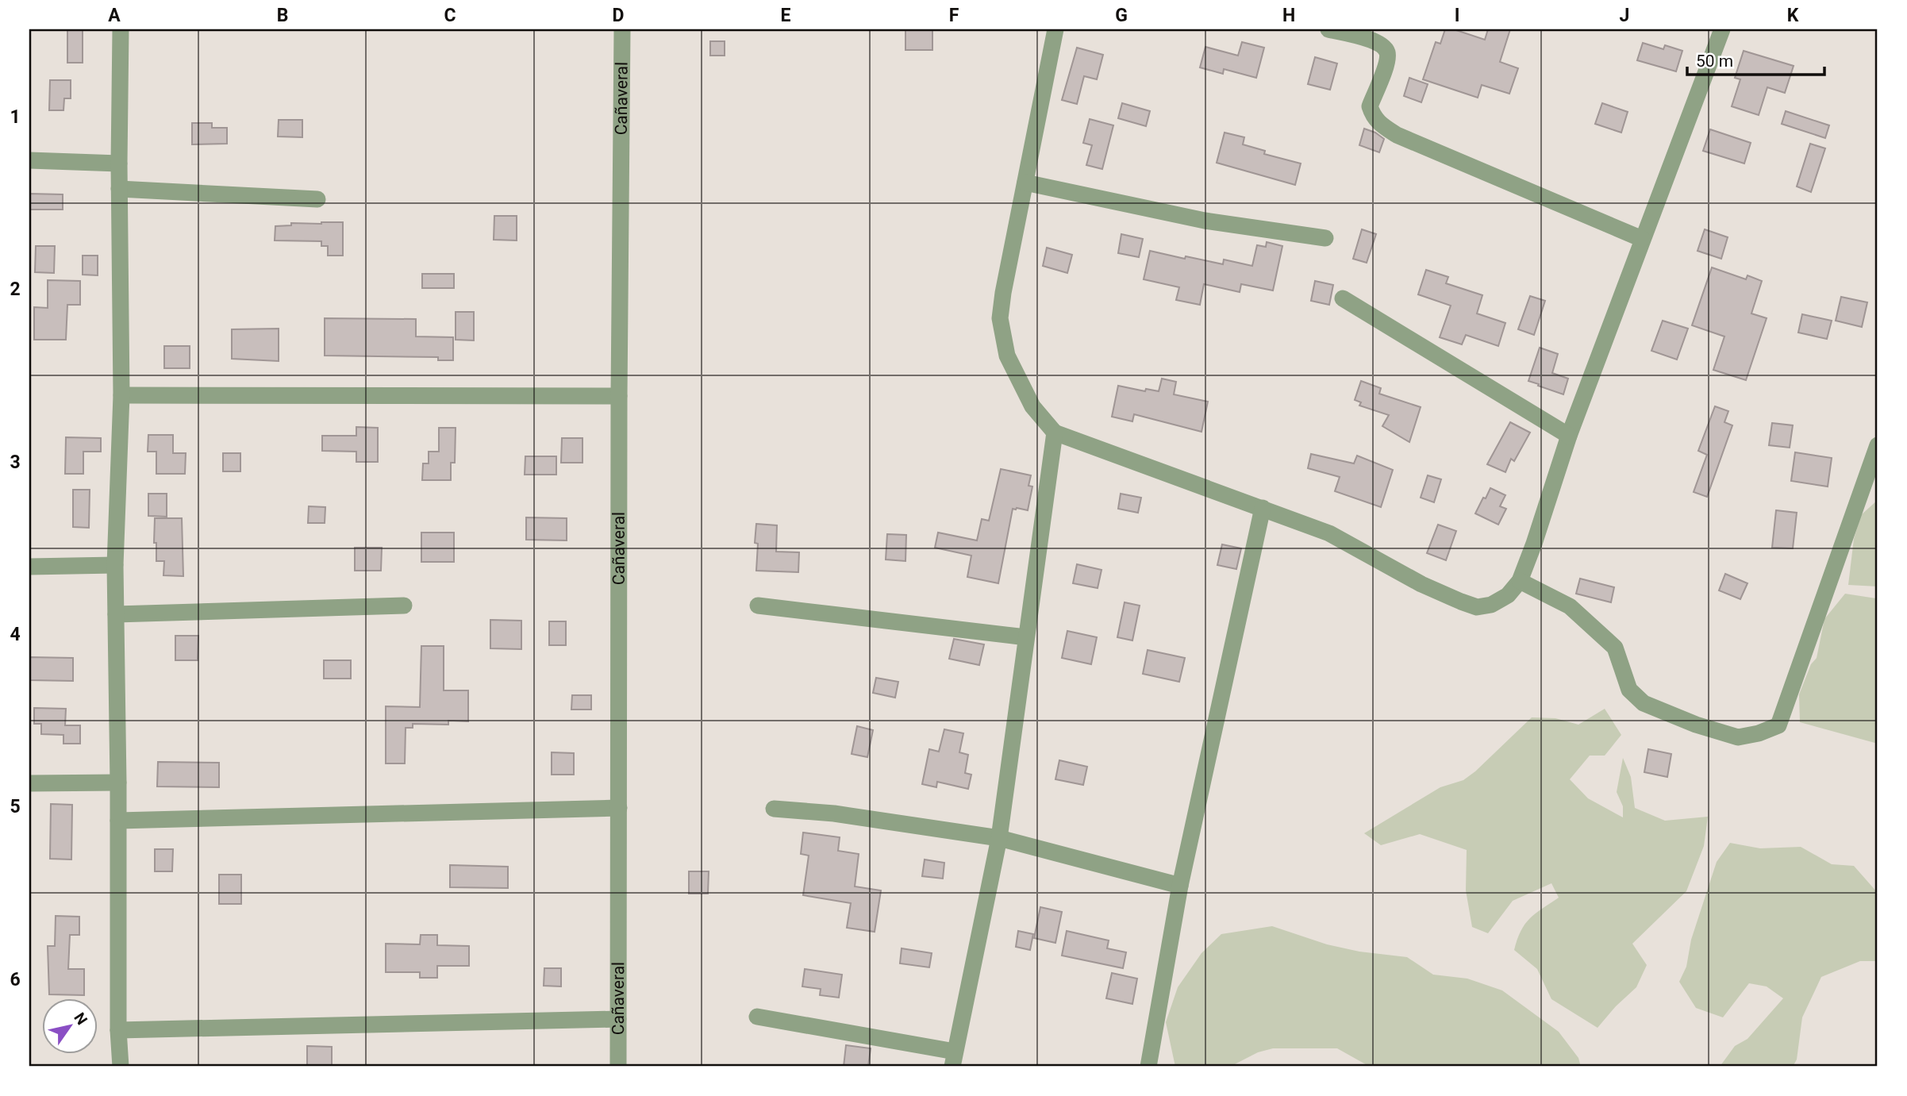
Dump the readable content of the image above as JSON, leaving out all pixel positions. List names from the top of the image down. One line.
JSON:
{"streets":{"street":["Cañaveral"]},"scale_bar":"50 m","north":"top right","grid":{"columns":["A","B","C","D","E","F","G","H","I","J","K"],"rows":["1","2","3","4","5","6"]}}
